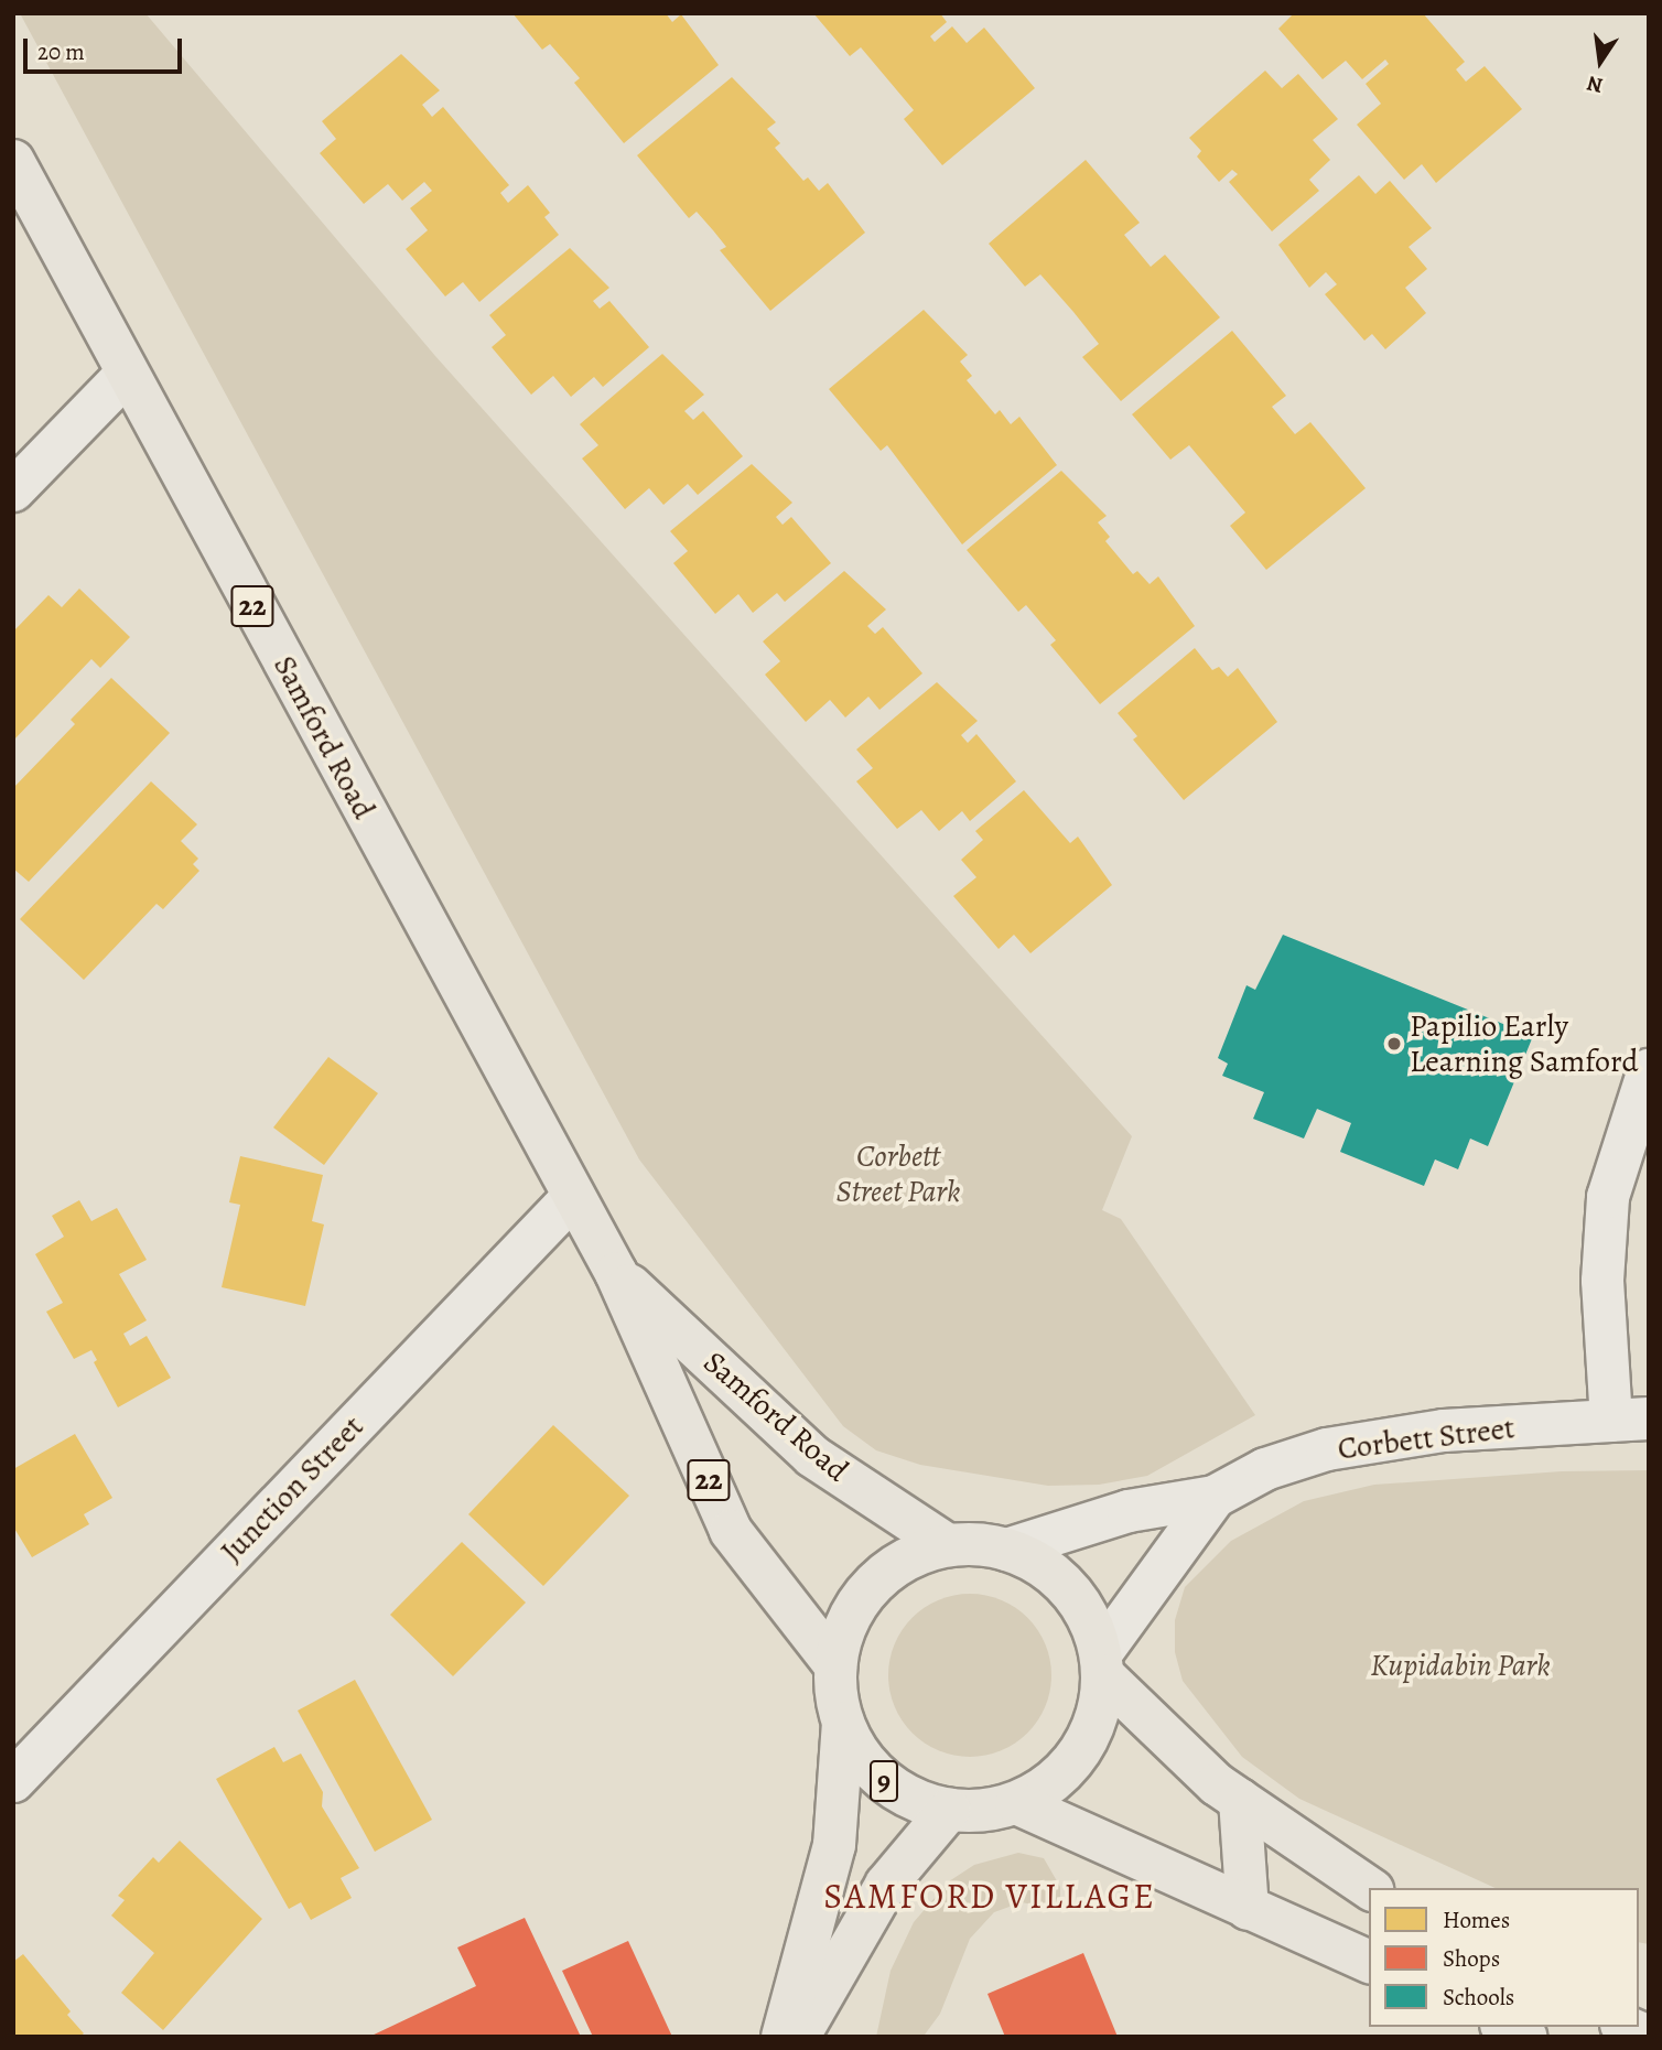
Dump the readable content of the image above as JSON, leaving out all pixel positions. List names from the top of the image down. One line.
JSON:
{"streets":{"main road":["22","Samford Road","9"],"street":["Corbett Street","Junction Street"]},"crossings":[["22","Samford Road"],["22","Corbett Street"],["22","9"],["Samford Road","Corbett Street"],["Samford Road","Junction Street"],["Samford Road","9"],["Corbett Street","9"]],"districts":["SAMFORD VILLAGE"],"parks":["Corbett Street Park","Kupidabin Park"],"places":["Papilio Early Learning Samford"],"legend":["Homes","Shops","Schools"],"scale_bar":"20 m","north":"bottom"}
